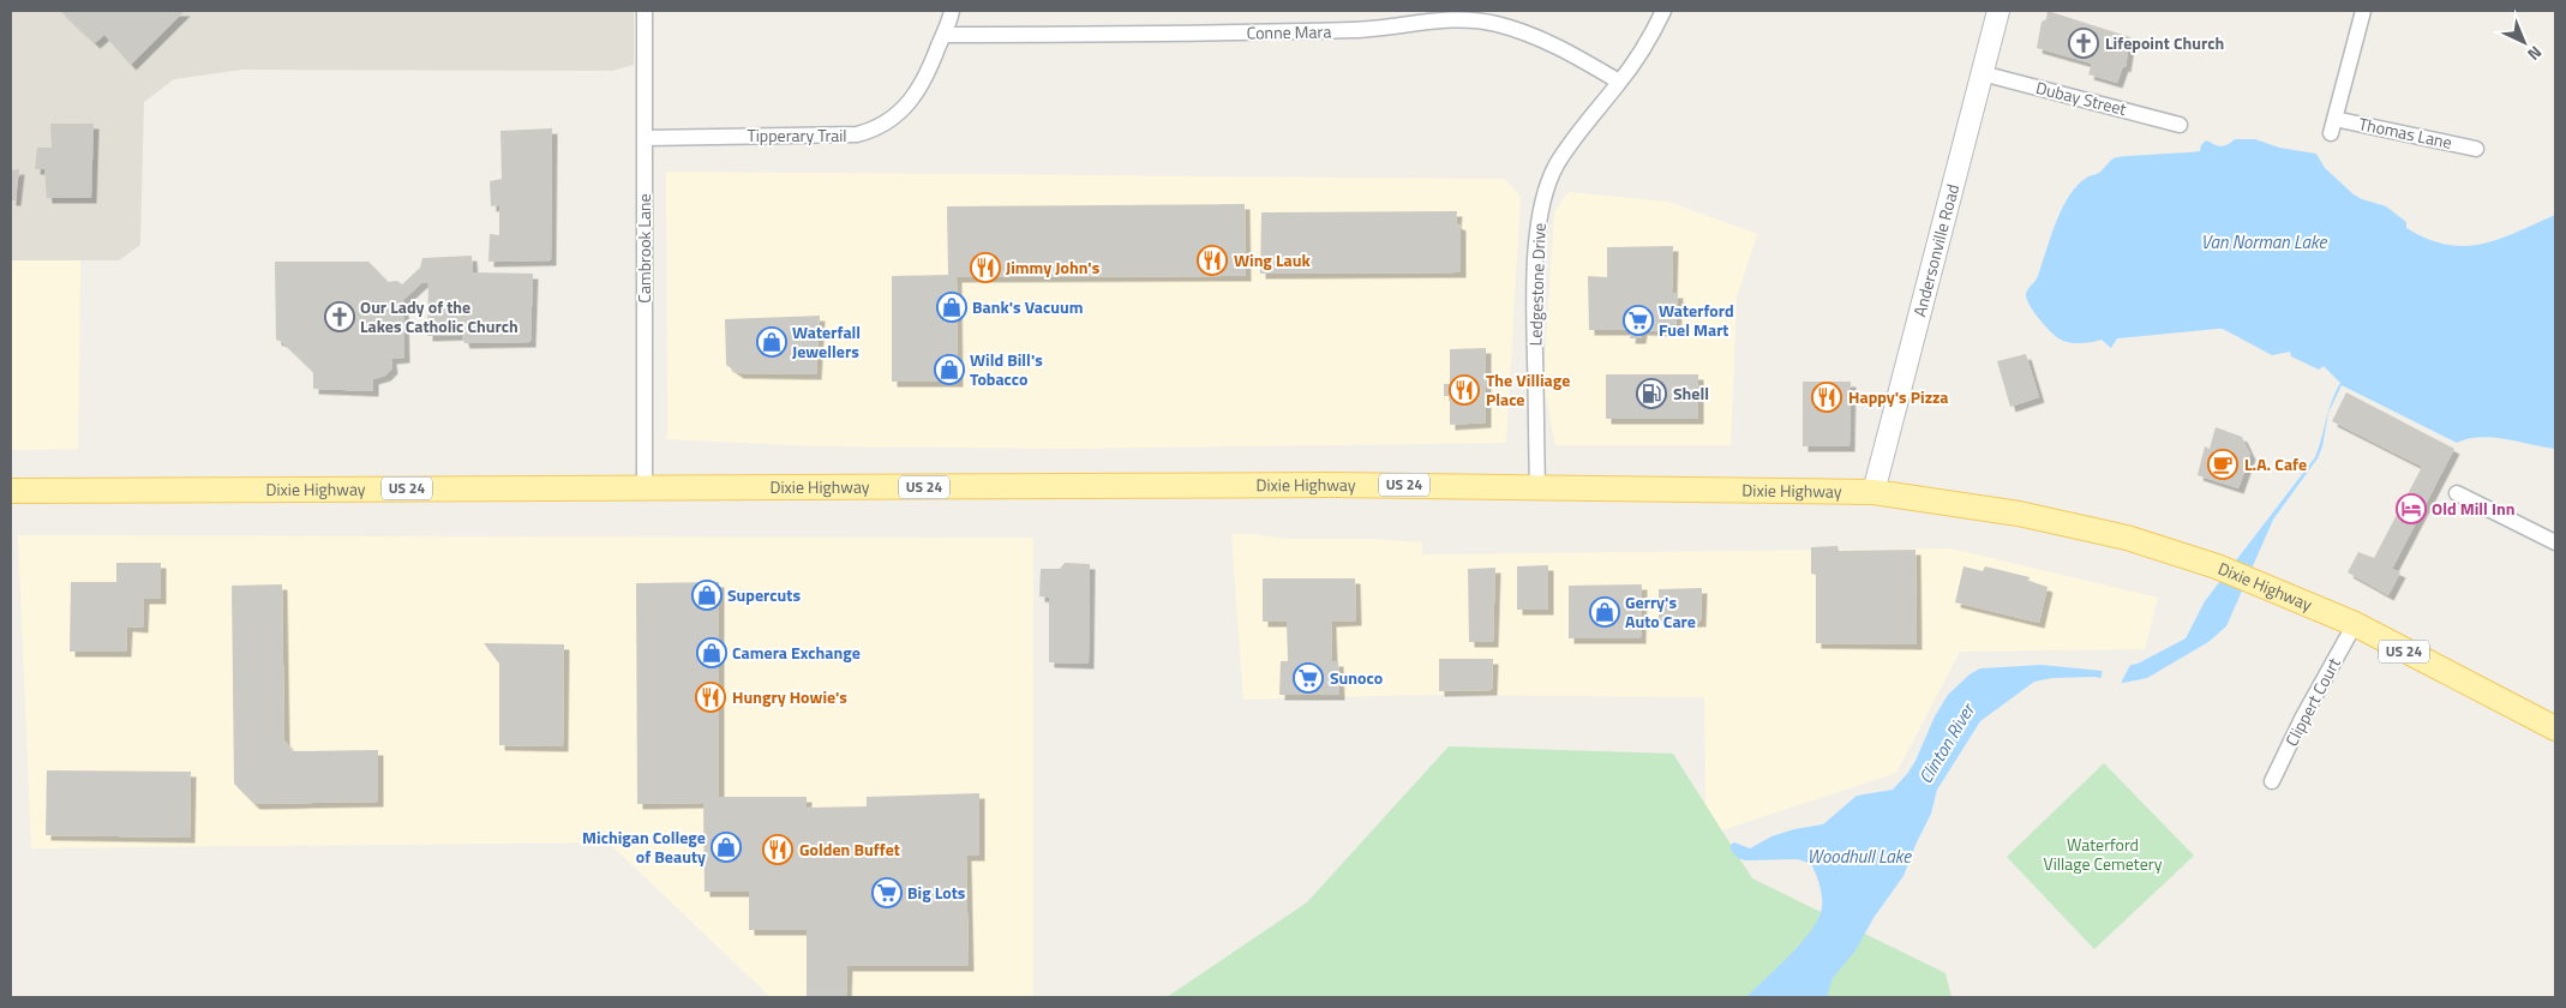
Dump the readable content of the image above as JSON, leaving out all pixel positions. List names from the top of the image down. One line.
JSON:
{"streets":{"main road":["Dixie Highway","US 24"],"street":["Conne Mara","Dubay Street","Thomas Lane","Tipperary Trail","Cambrook Lane","Andersonville Road","Ledgestone Drive","Clippert Court"]},"crossings":[["Conne Mara","Tipperary Trail"],["Conne Mara","Ledgestone Drive"],["Dubay Street","Andersonville Road"],["Tipperary Trail","Cambrook Lane"],["Cambrook Lane","Dixie Highway"],["Andersonville Road","Dixie Highway"],["Ledgestone Drive","Dixie Highway"],["Dixie Highway","Clippert Court"]],"water":["Van Norman Lake","Clinton River","Woodhull Lake"],"parks":["Waterford Village Cemetery"],"places":{"church":["Lifepoint Church","Our Lady of the Lakes Catholic Church"],"restaurant":["Wing Lauk","Jimmy John's","The Villiage Place","Happy's Pizza","Hungry Howie's","Golden Buffet"],"shop":["Bank's Vacuum","Waterfall Jewellers","Wild Bill's Tobacco","Supercuts","Gerry's Auto Care","Camera Exchange","Michigan College of Beauty"],"supermarket":["Waterford Fuel Mart","Sunoco","Big Lots"],"fuel station":["Shell"],"cafe":["L.A. Cafe"],"hotel":["Old Mill Inn"]},"north":"bottom right"}
